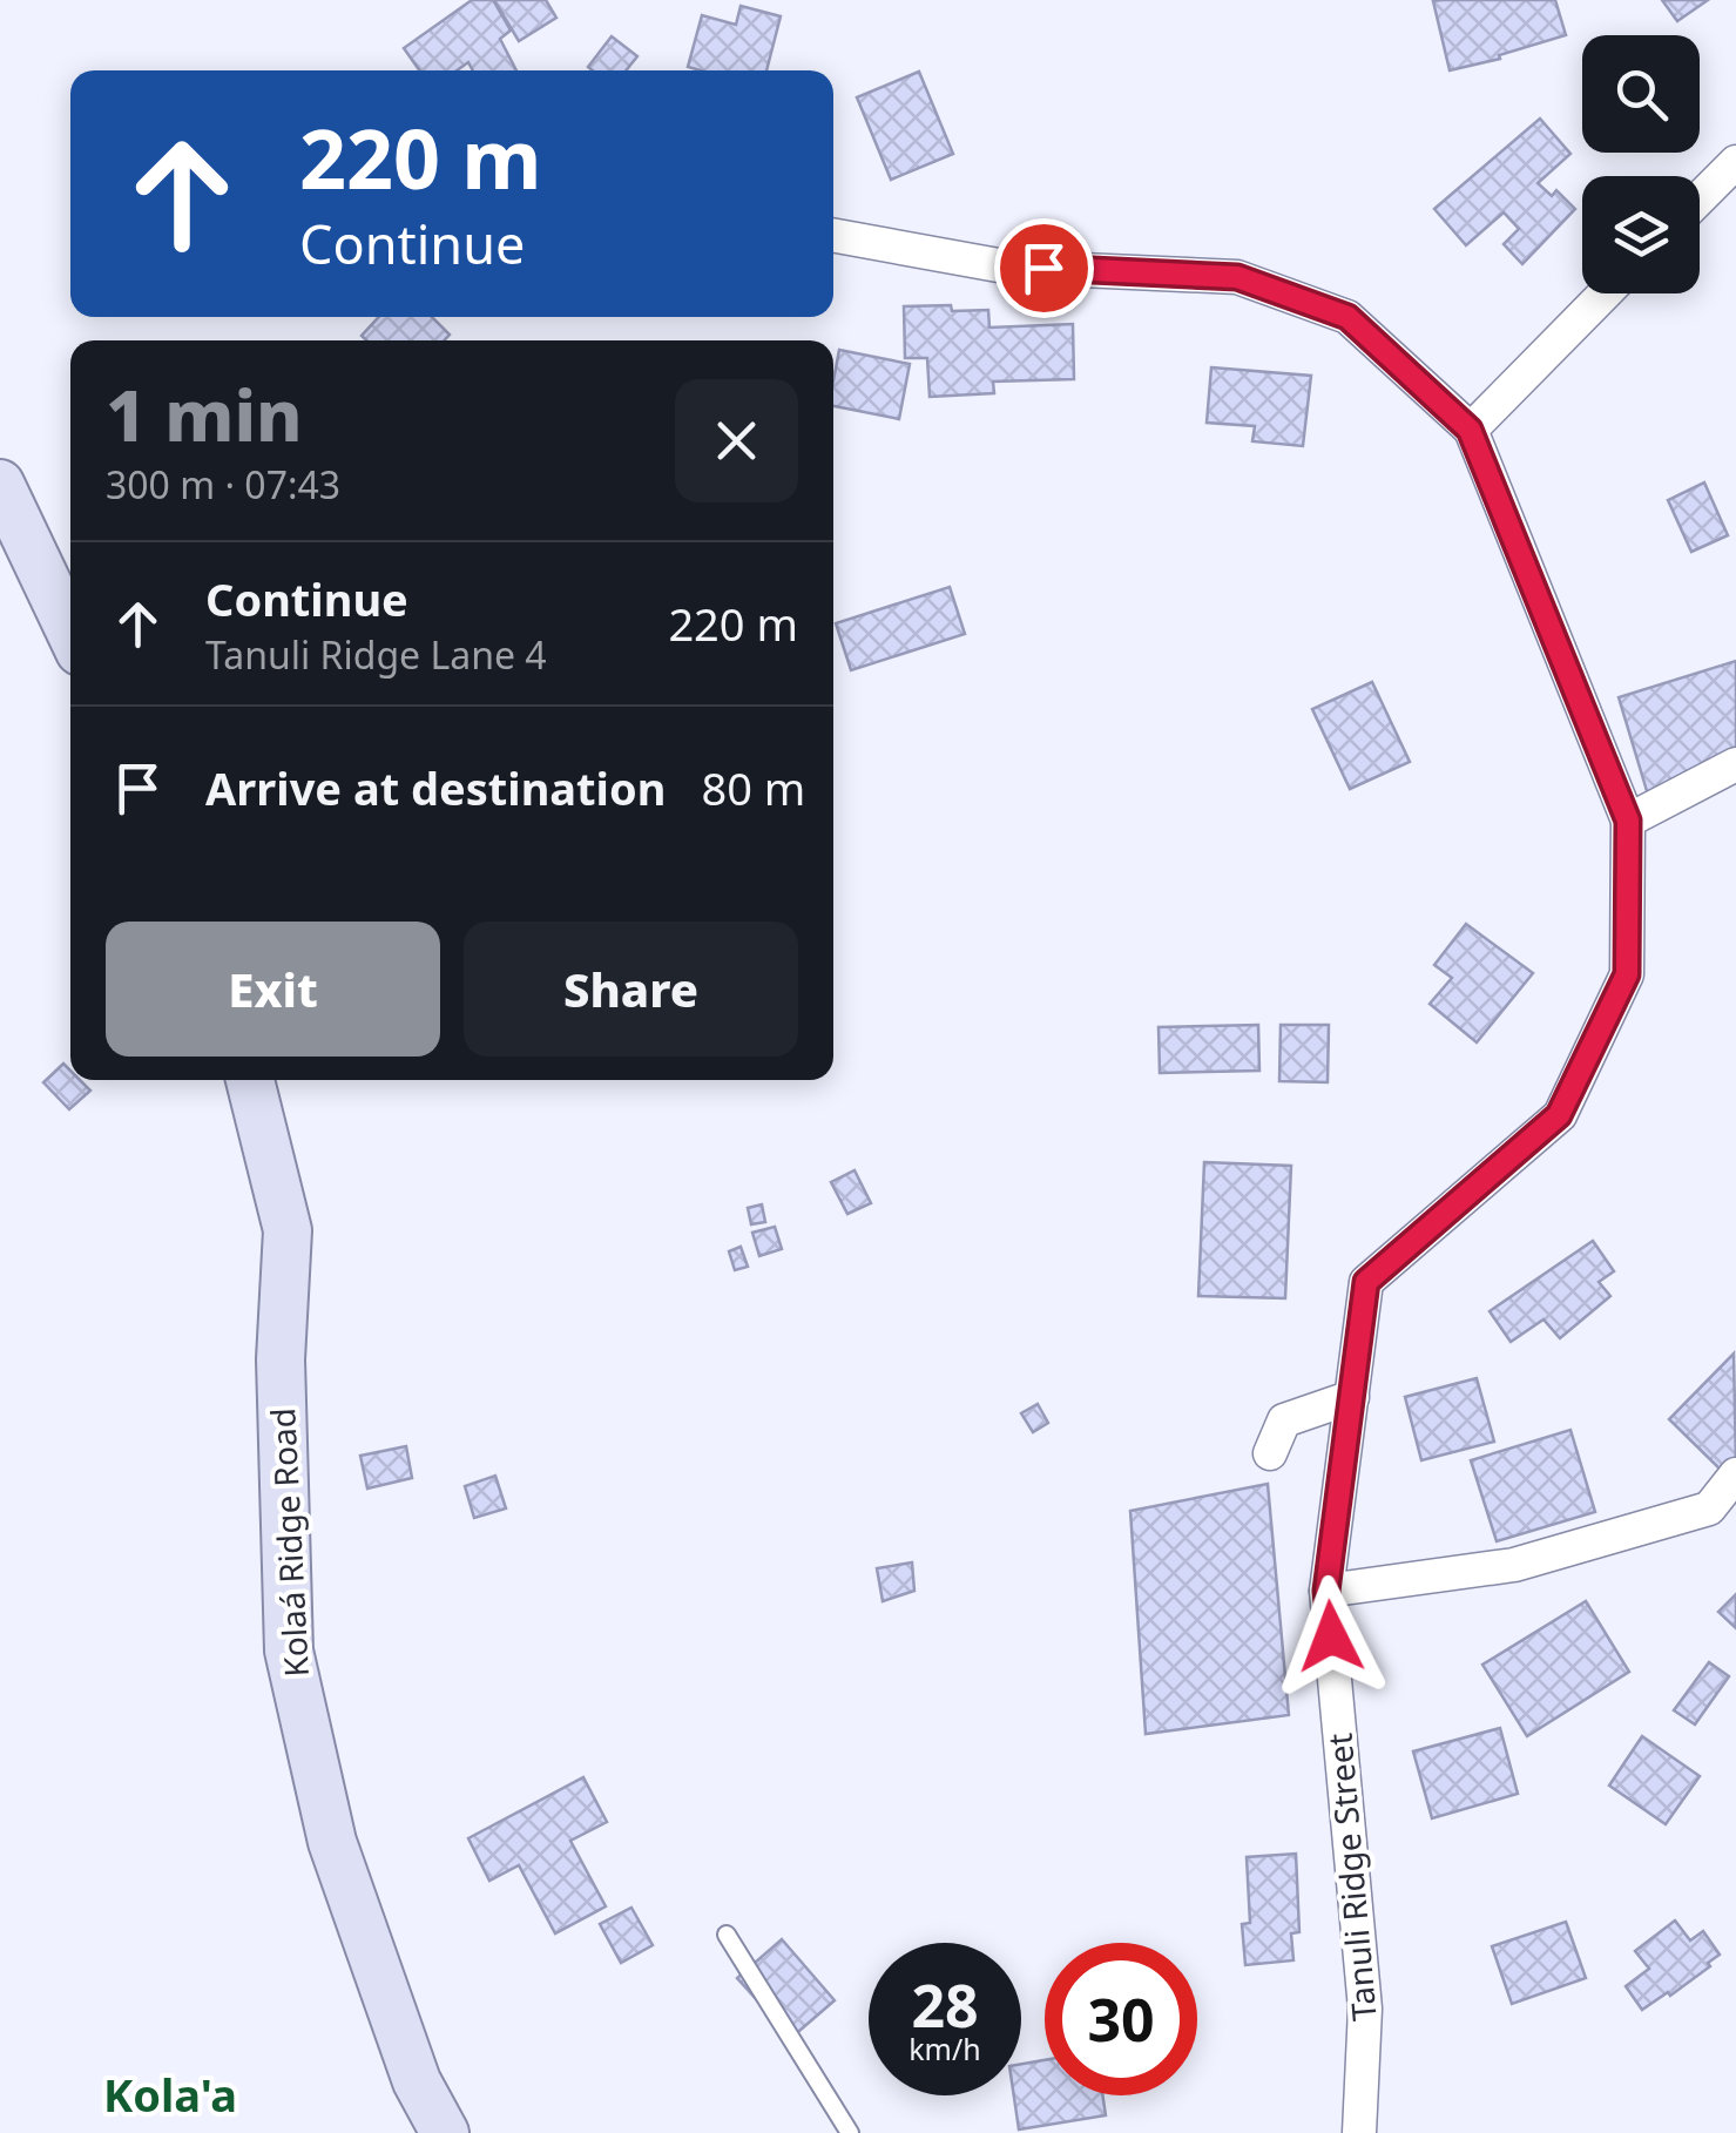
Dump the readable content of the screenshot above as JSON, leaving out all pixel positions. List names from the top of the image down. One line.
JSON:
{"streets":{"street":["Kolaá Ridge Road","Tanuli Ridge Street"]},"districts":["Kola'a"],"page":{"turn":["220 m","Continue"],"heading":["1 min","300 m · 07:43"],"list":[{"name":"Continue","note":"Tanuli Ridge Lane 4","value":"220 m"},{"name":"Arrive at destination","value":"80 m"}],"buttons":["Exit","Share"],"speed":"28 km/h","limit":"30"}}
